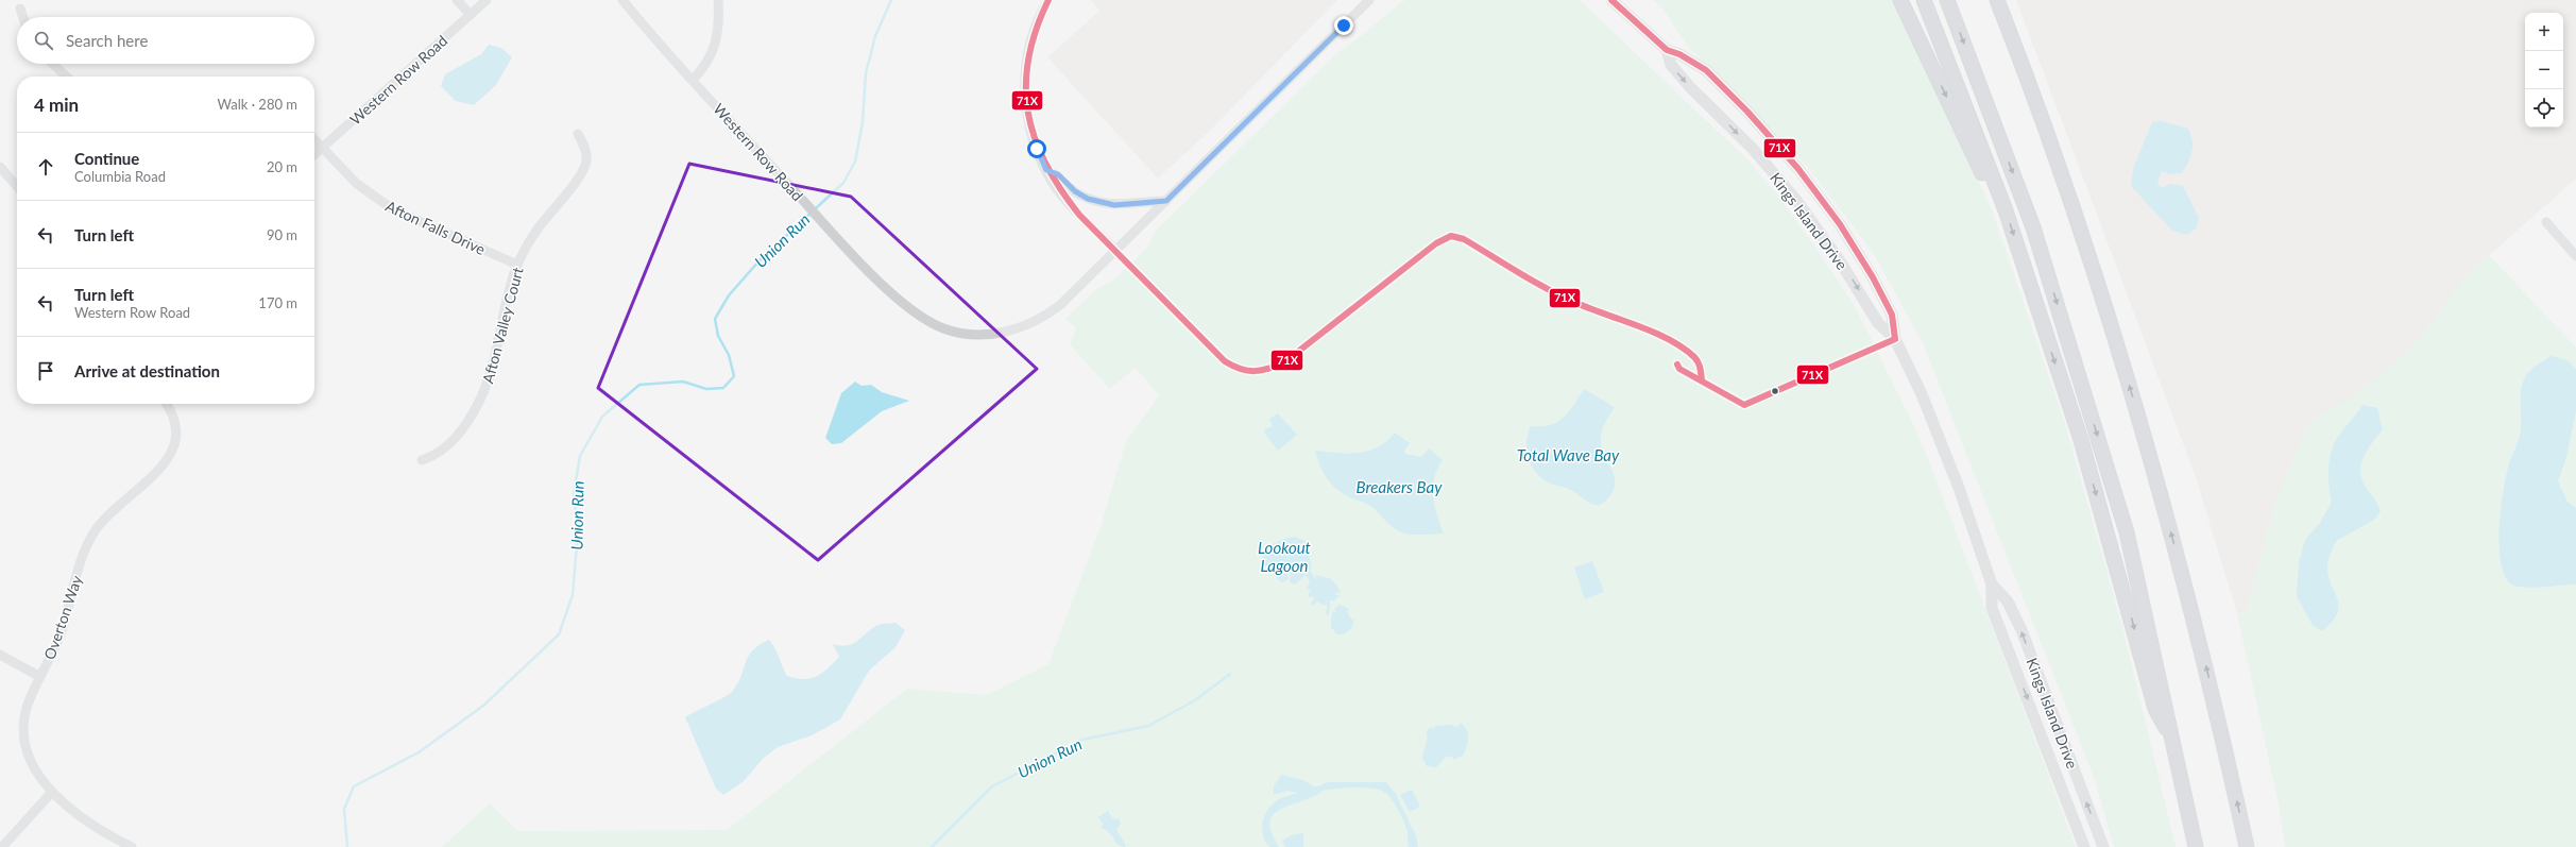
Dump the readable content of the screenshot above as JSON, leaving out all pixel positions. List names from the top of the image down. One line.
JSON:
{"streets":{"main road":["Kings Island Drive"],"street":["Western Row Road","Afton Falls Drive","Afton Valley Court","Overton Way"]},"crossings":[["Western Row Road","Afton Falls Drive"],["Afton Falls Drive","Afton Valley Court"]],"water":["Union Run","Total Wave Bay","Breakers Bay","Lookout Lagoon"],"lines":["transit line 71X"],"page":{"map_buttons":["+","−"],"search":"Search here","heading":["4 min","Walk · 280 m"],"list":[["Continue","Columbia Road","20 m"],["Turn left","90 m"],["Turn left","Western Row Road","170 m"],"Arrive at destination"]}}
